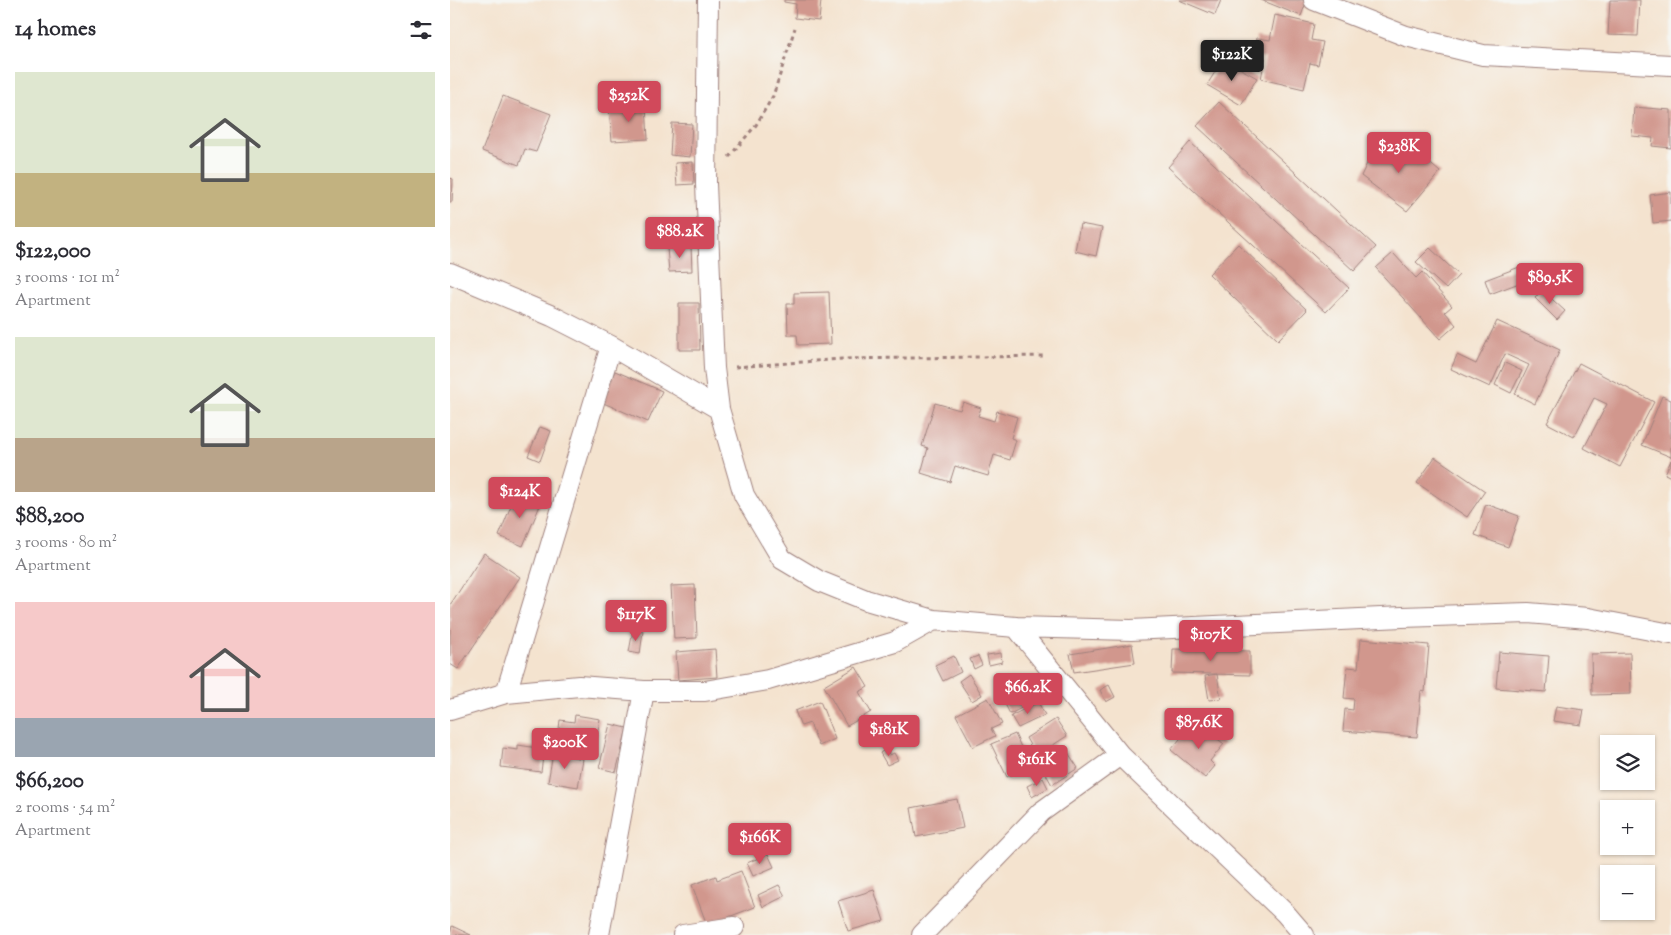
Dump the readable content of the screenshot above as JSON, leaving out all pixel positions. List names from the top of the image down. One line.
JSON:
{"page":{"heading":"14 homes","price":["$122K","$252K","$238K","$88.2K","$89.5K","$124K","$117K","$107K","$66.2K","$87.6K","$181K","$200K","$161K","$166K"],"list":[{"name":"$122,000","note":"3 rooms · 101 m² · Apartment"},{"name":"$88,200","note":"3 rooms · 80 m² · Apartment"},{"name":"$66,200","note":"2 rooms · 54 m² · Apartment"}],"map_buttons":["+","−"]}}
